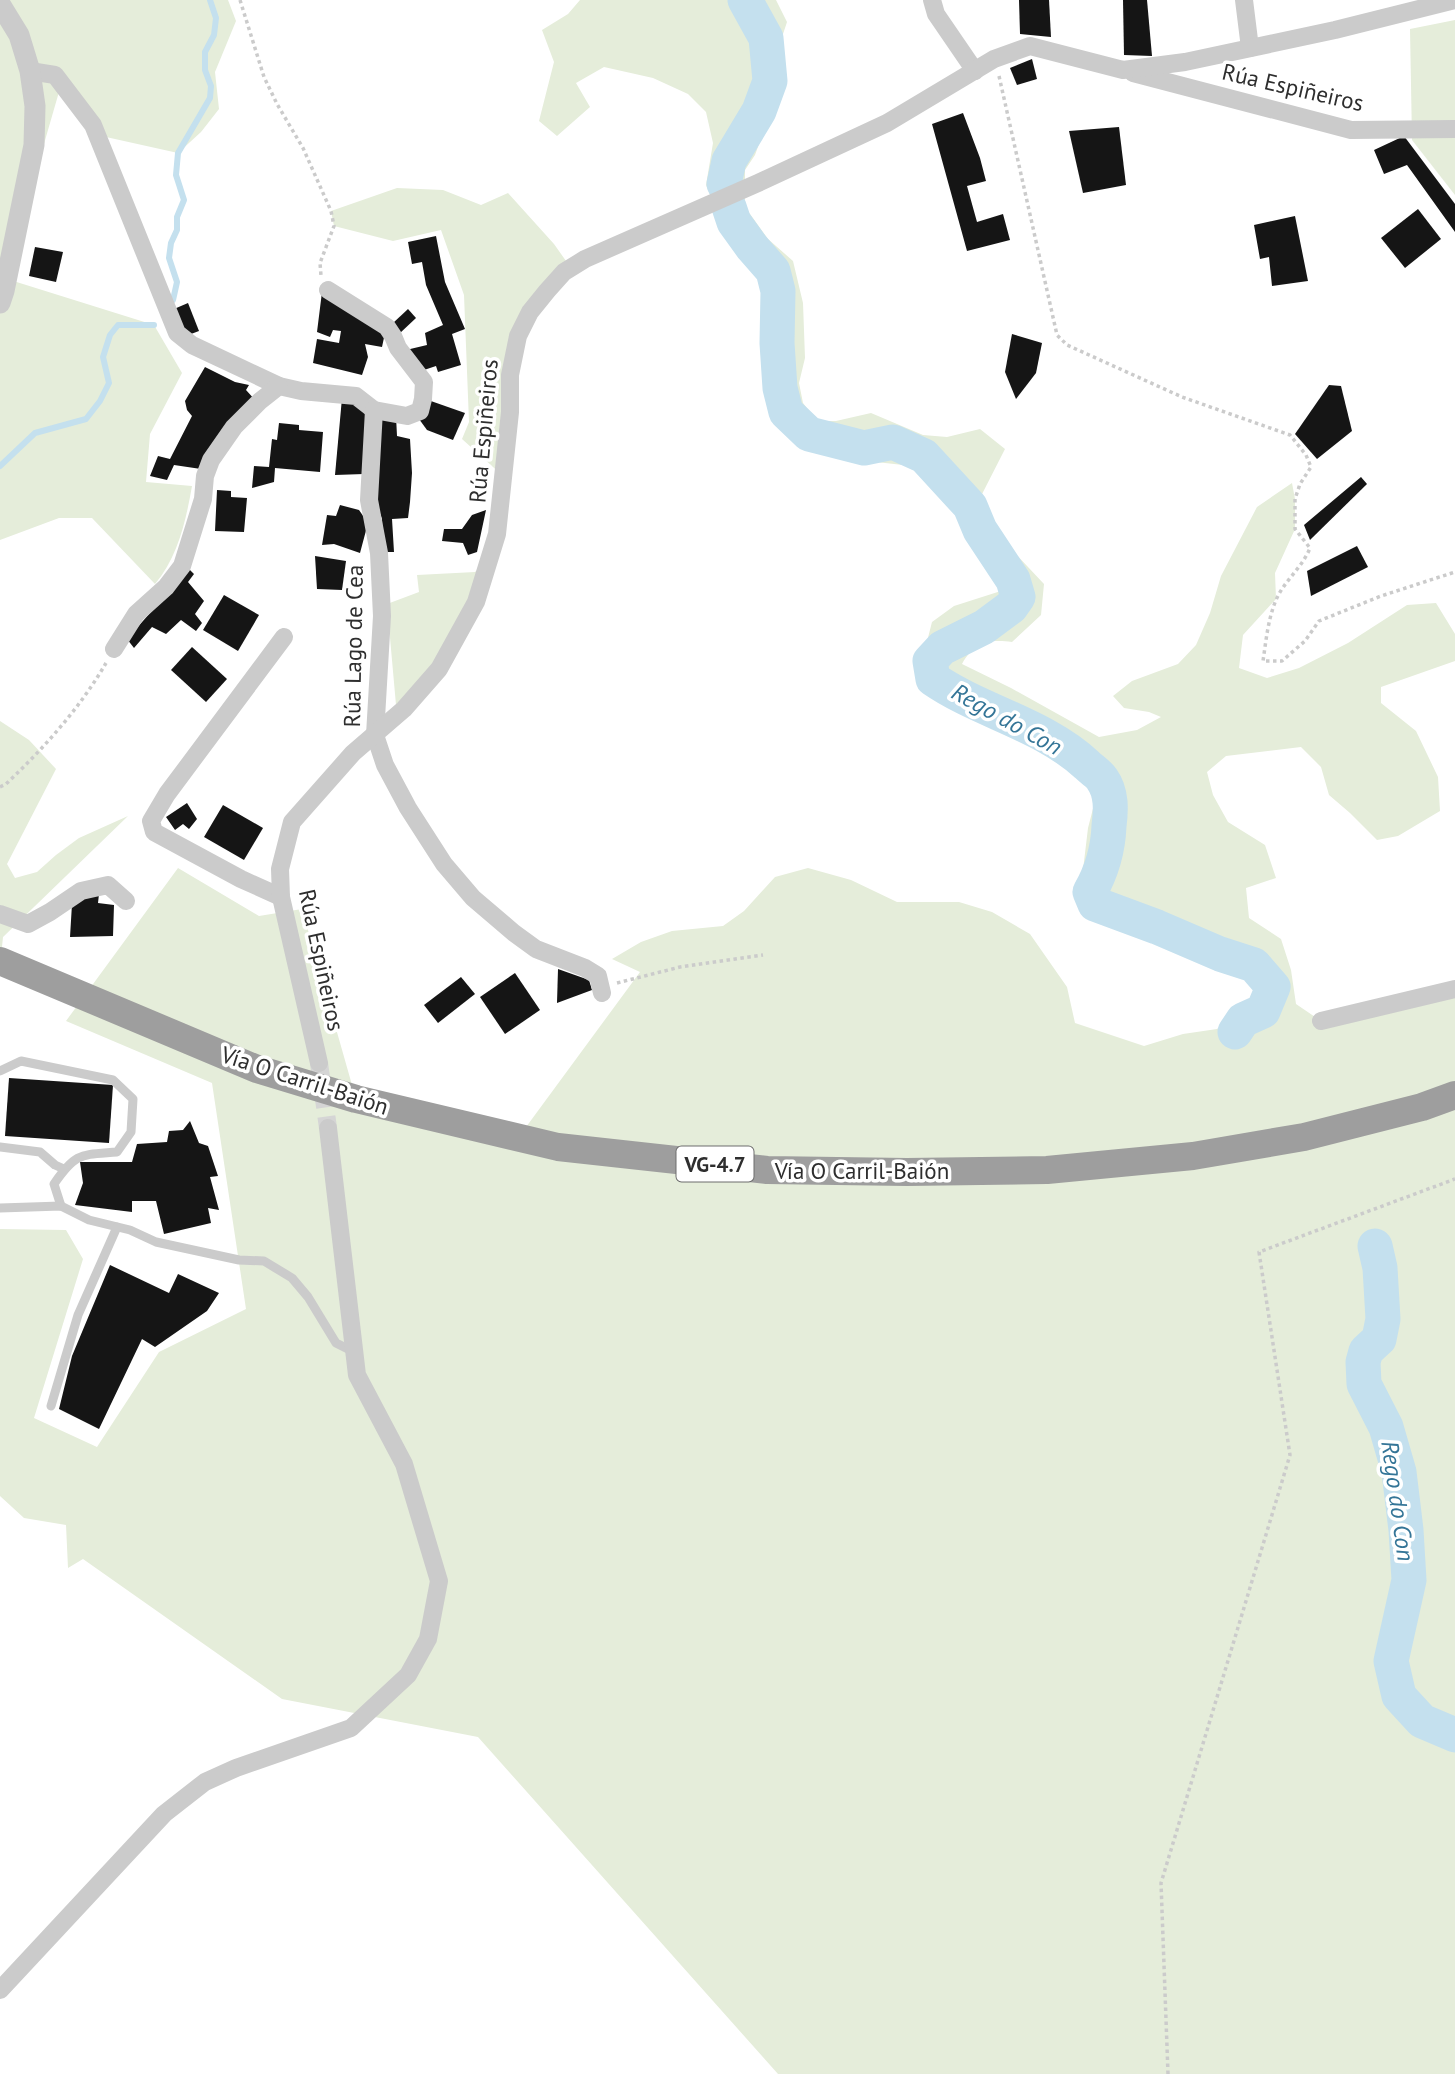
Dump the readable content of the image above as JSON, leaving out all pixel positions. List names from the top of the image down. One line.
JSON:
{"streets":{"highway":["Vía O Carril-Baión","VG-4.7"],"street":["Rúa Espiñeiros","Rúa Lago de Cea"]},"crossings":[["Rúa Espiñeiros","Rúa Lago de Cea"]],"water":["Rego do Con"]}
